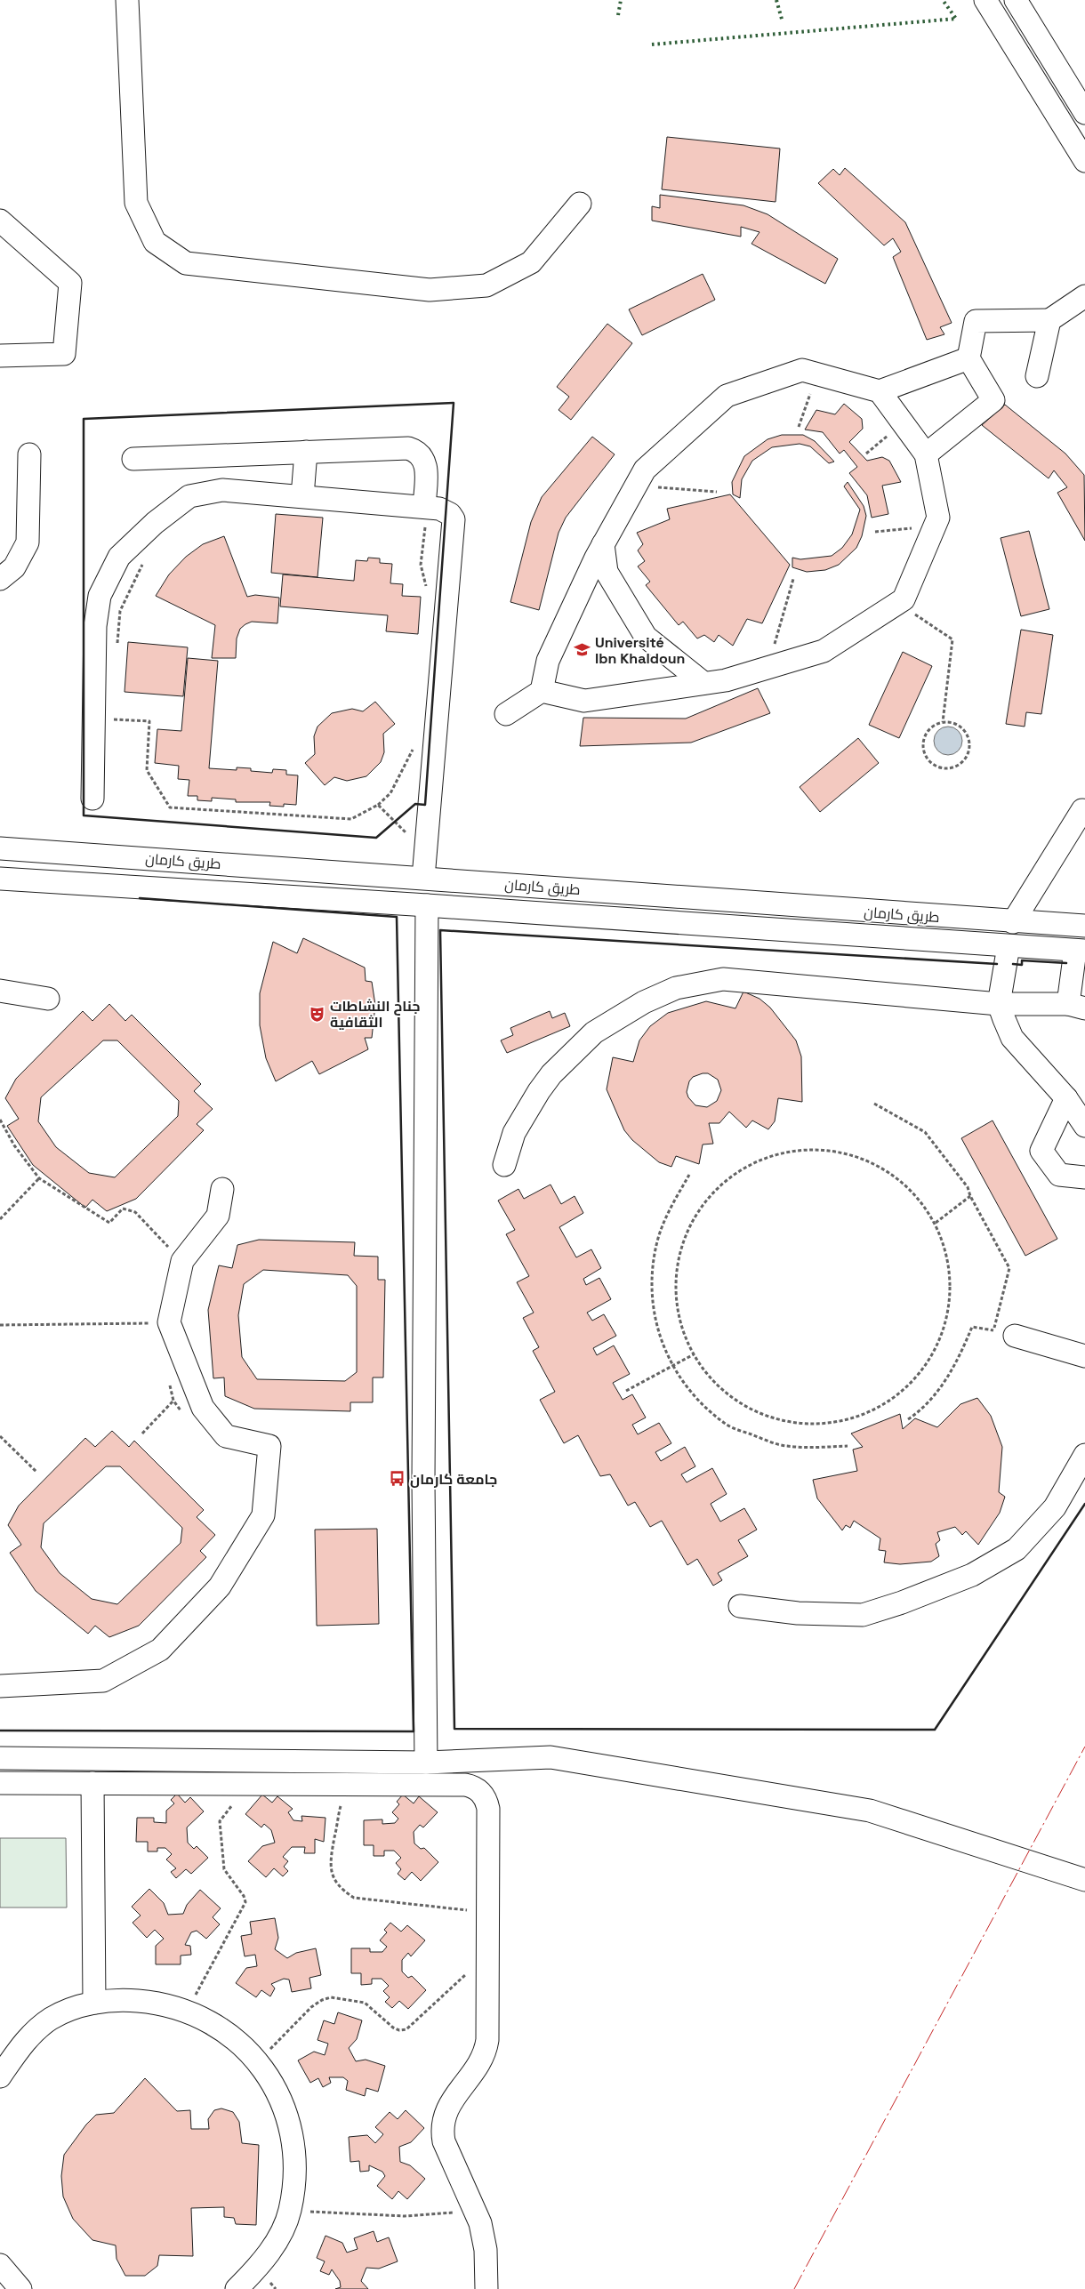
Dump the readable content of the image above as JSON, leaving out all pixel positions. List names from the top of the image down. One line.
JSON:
{"streets":{"street":["طريق كارمان"]},"places":{"school or university":["Université Ibn Khaldoun"],"theatre":["جناح النشاطات الثقافية"],"bus stop":["جامعة كارمان"]}}
